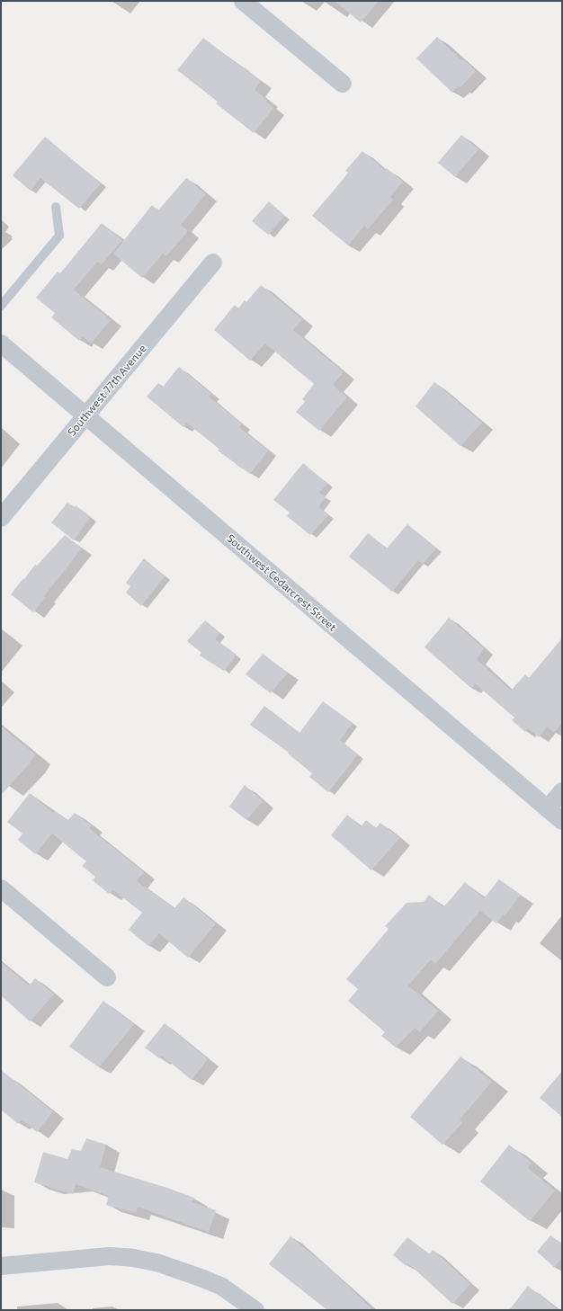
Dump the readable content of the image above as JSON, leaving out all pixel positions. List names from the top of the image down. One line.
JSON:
{"streets":{"street":["Southwest 77th Avenue","Southwest Cedarcrest Street"]},"crossings":[["Southwest 77th Avenue","Southwest Cedarcrest Street"]]}
